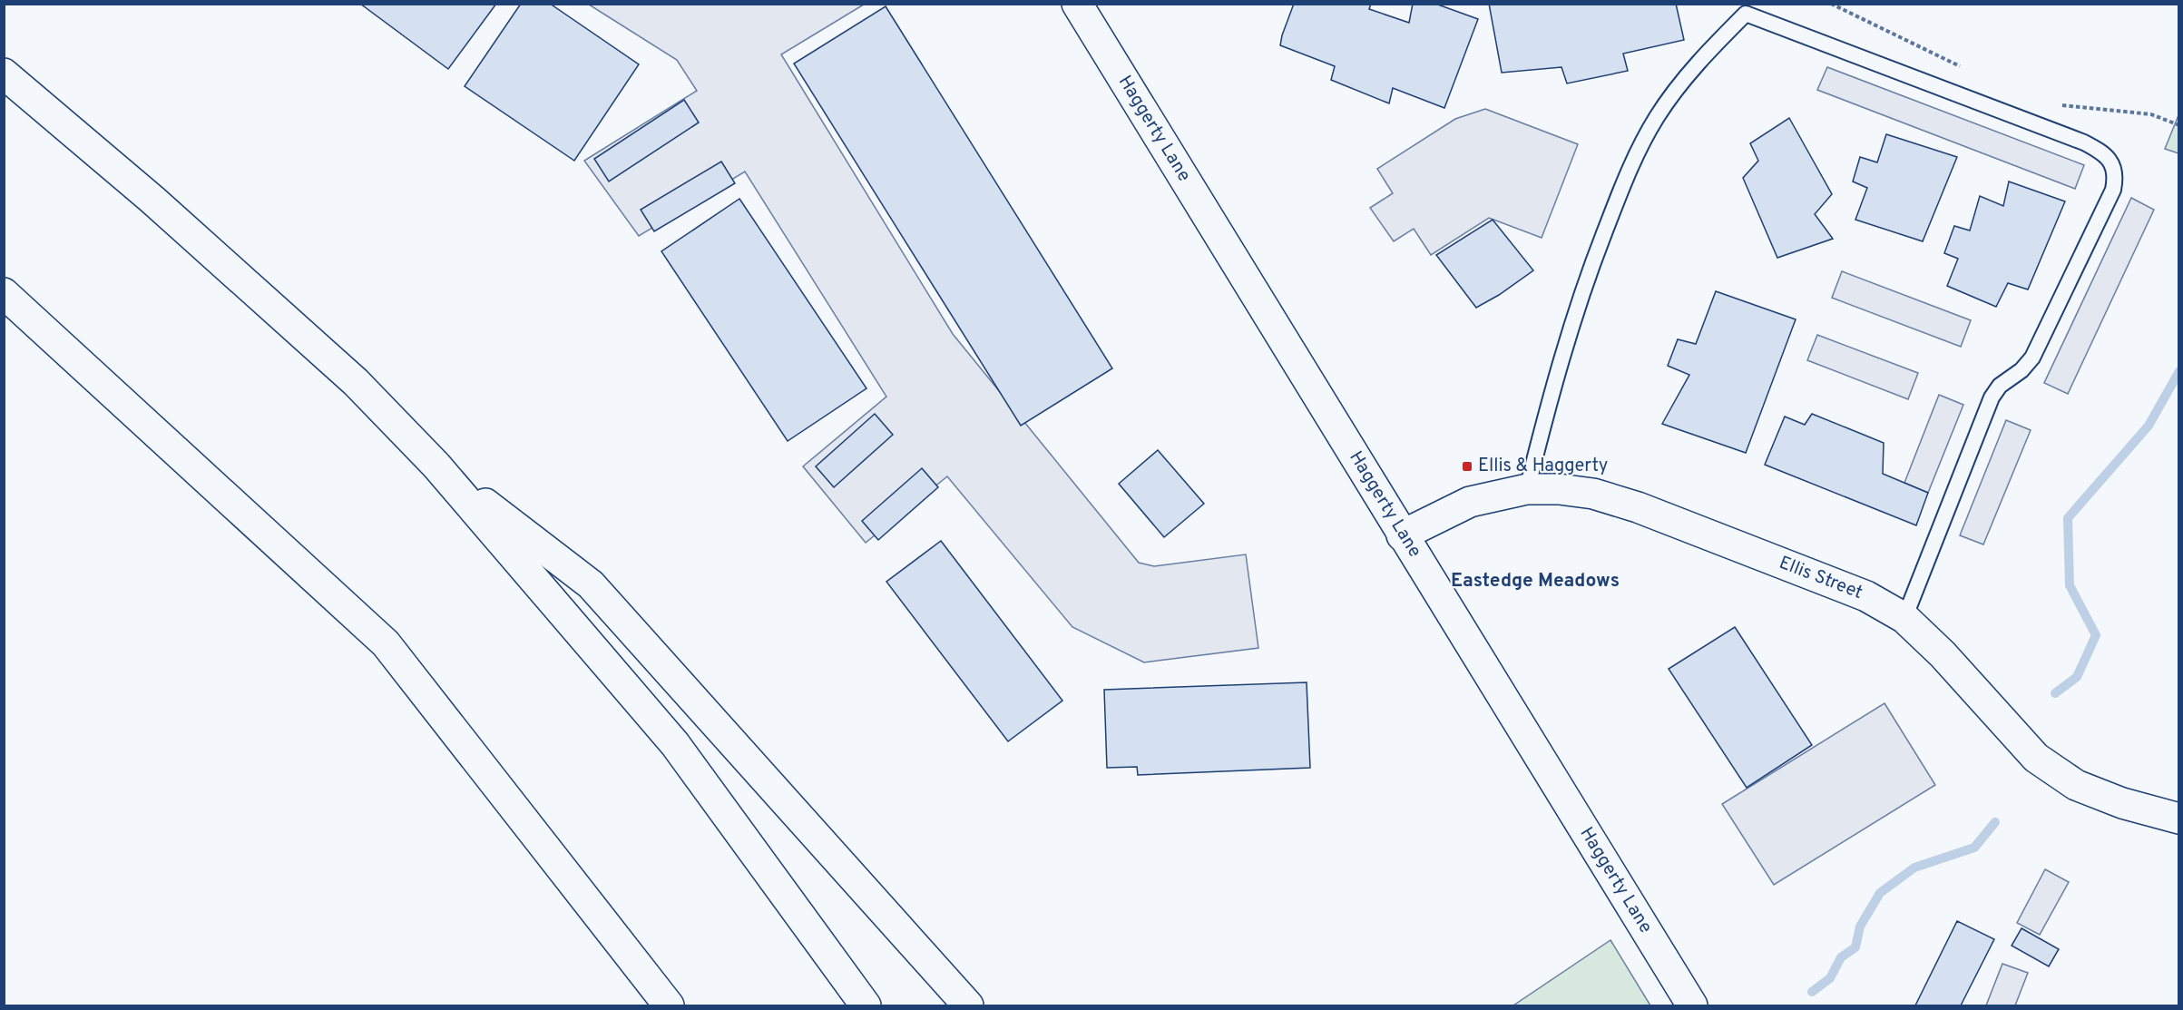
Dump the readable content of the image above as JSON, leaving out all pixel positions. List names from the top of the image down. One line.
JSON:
{"streets":{"main road":["Haggerty Lane","Ellis Street"]},"crossings":[["Haggerty Lane","Ellis Street"]],"districts":["Eastedge Meadows"],"places":{"transit":["Ellis & Haggerty"]}}
